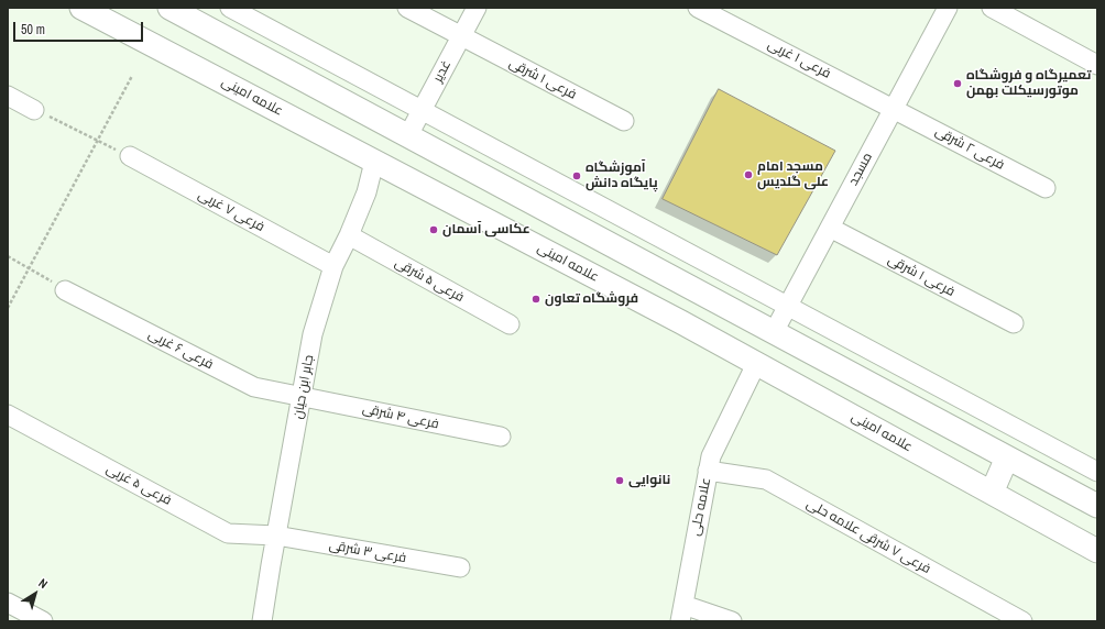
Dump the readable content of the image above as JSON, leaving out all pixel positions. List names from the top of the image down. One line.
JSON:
{"streets":{"main road":["علامه امینی"],"street":["فرعی ۱ غربی","غدیر","فرعی ۱ شرقی","فرعی ۲ شرقی","مسجد","فرعی ۷ غربی","فرعی ۵ شرقی","فرعی ۶ غربی","جابر ابن حیان","فرعی ۴ شرقی","فرعی ۵ غربی","علامه حلی","فرعی ۷ شرقی علامه حلی","فرعی ۳ شرقی"]},"crossings":[["فرعی ۱ غربی","فرعی ۲ شرقی"],["فرعی ۱ غربی","مسجد"],["غدیر","فرعی ۱ شرقی"],["فرعی ۱ شرقی","مسجد"],["علامه امینی","جابر ابن حیان"],["علامه امینی","علامه حلی"],["فرعی ۲ شرقی","مسجد"],["فرعی ۷ غربی","جابر ابن حیان"],["فرعی ۵ شرقی","جابر ابن حیان"],["فرعی ۶ غربی","جابر ابن حیان"],["فرعی ۶ غربی","فرعی ۴ شرقی"],["جابر ابن حیان","فرعی ۴ شرقی"],["جابر ابن حیان","فرعی ۵ غربی"],["جابر ابن حیان","فرعی ۳ شرقی"],["فرعی ۵ غربی","فرعی ۳ شرقی"],["علامه حلی","فرعی ۷ شرقی علامه حلی"]],"places":["تعمیرگاه و فروشگاه موتورسیکلت بهمن","مسجد امام علی گلدیس","آموزشگاه پایگاه دانش","عکاسی آسمان","فروشگاه تعاون","نانوایی"],"scale_bar":"50 m","north":"top right"}
